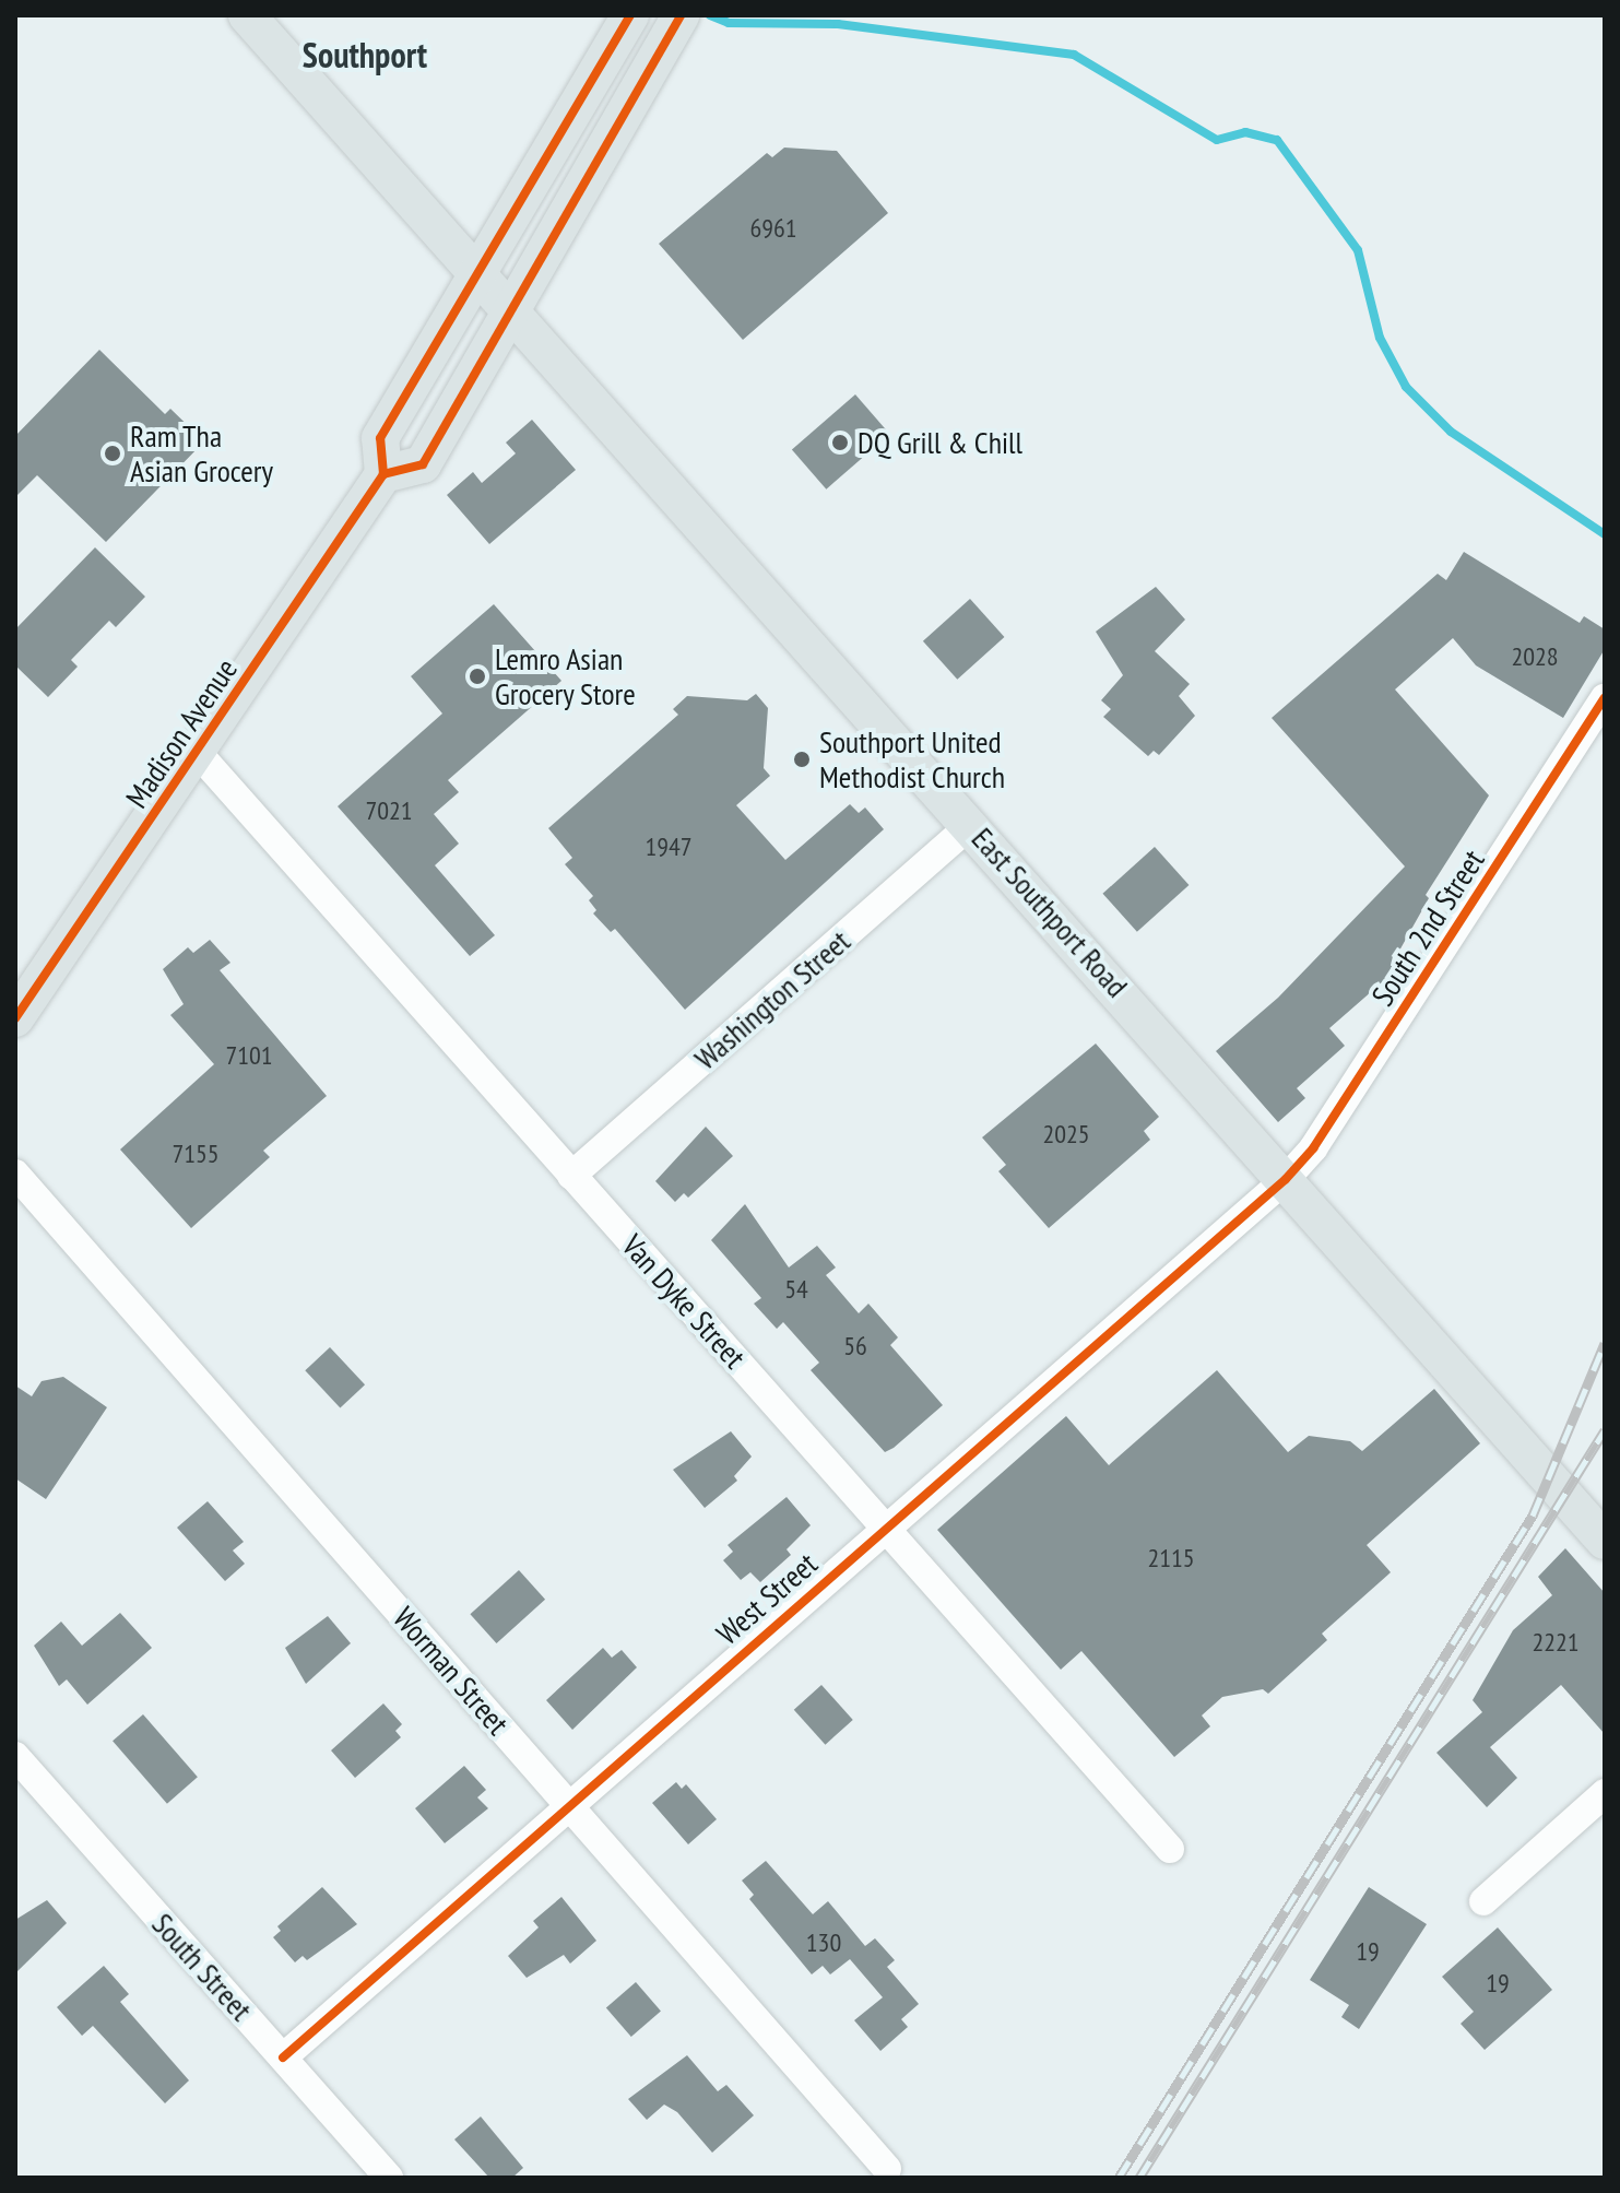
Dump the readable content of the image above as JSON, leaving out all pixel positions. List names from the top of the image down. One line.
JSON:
{"streets":{"main road":["Madison Avenue","East Southport Road"],"street":["South 2nd Street","Washington Street","Van Dyke Street","West Street","Worman Street","South Street"]},"crossings":[["Madison Avenue","Van Dyke Street"],["East Southport Road","South 2nd Street"],["East Southport Road","Washington Street"],["East Southport Road","West Street"],["South 2nd Street","West Street"],["Washington Street","Van Dyke Street"],["Van Dyke Street","West Street"],["West Street","Worman Street"],["West Street","South Street"]],"districts":["Southport"],"places":["DQ Grill & Chill","Ram Tha Asian Grocery","Lemro Asian Grocery Store","Southport United Methodist Church"],"house_numbers":["6961","2028","7021","1947","7101","2025","7155","54","56","2115","2221","130","19","19"]}
